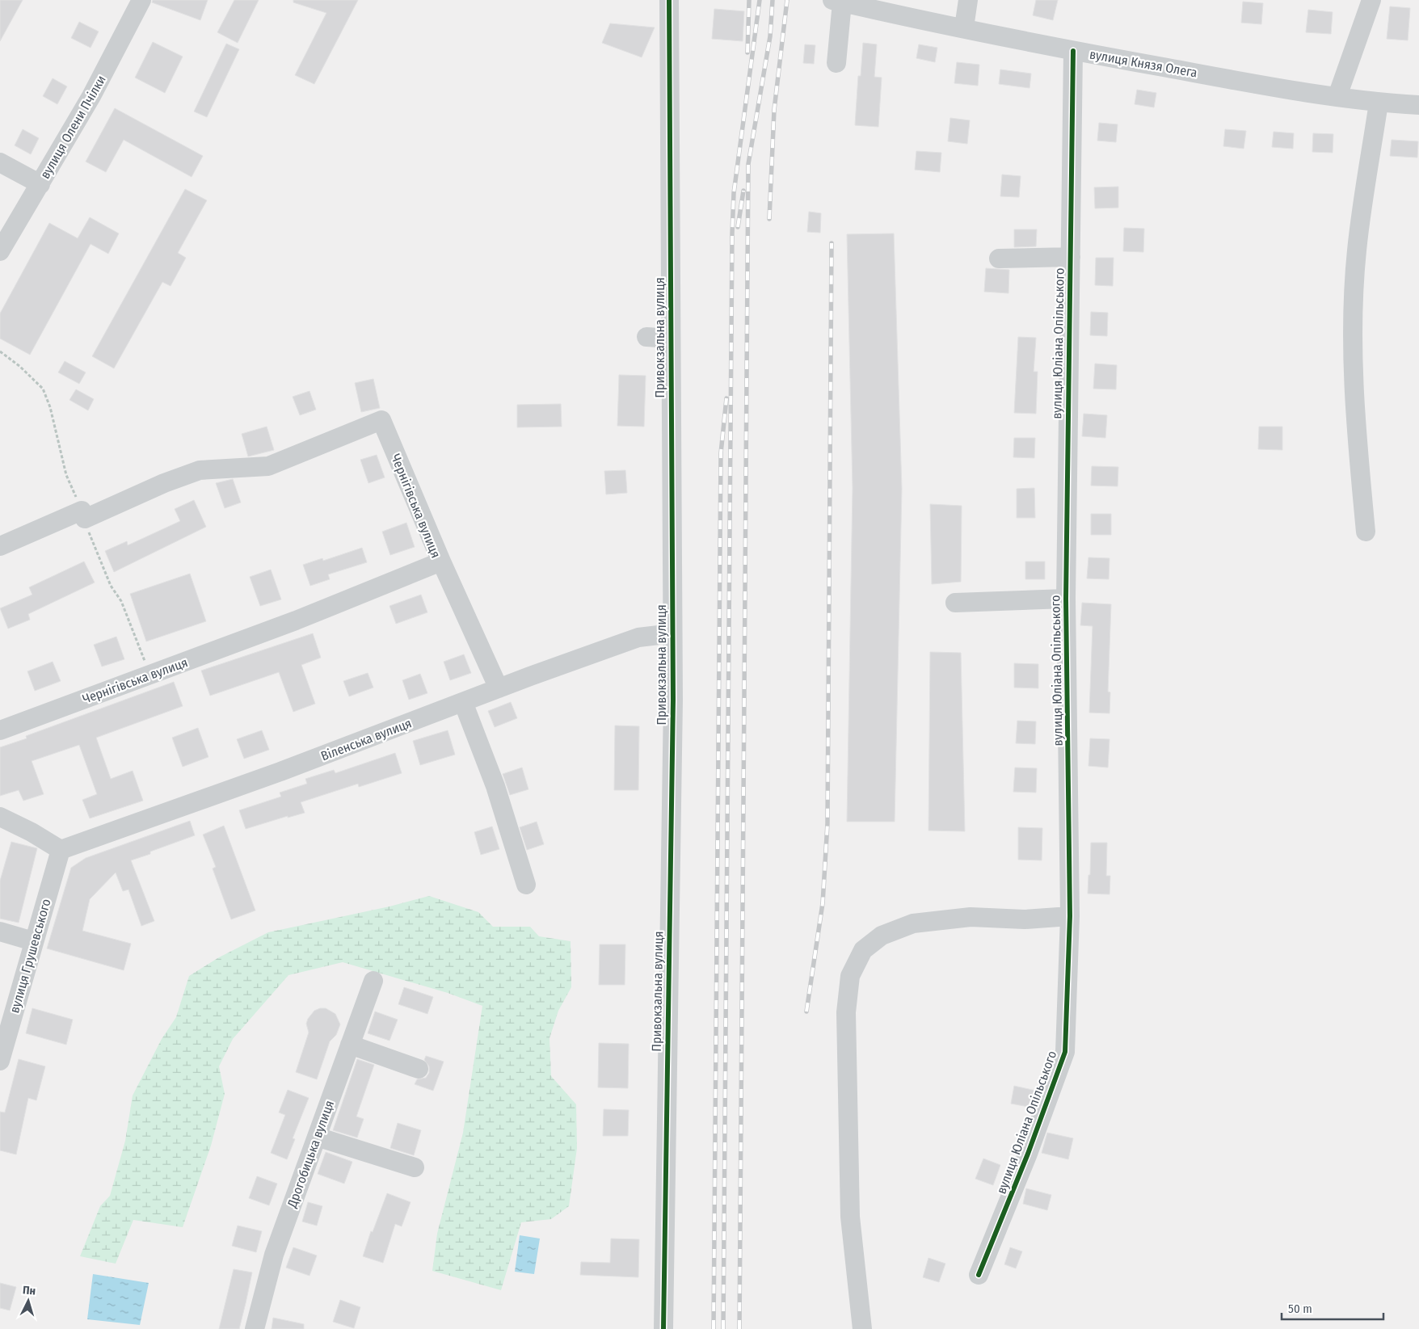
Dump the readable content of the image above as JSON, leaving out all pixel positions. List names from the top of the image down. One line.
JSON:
{"streets":{"street":["вулиця Князя Олега","вулиця Олени Пчілки","Привокзальна вулиця","вулиця Юліана Опільського","Чернігівська вулиця","Віленська вулиця","вулиця Грушевського","Дрогобицька вулиця"]},"crossings":[["вулиця Князя Олега","вулиця Юліана Опільського"],["Привокзальна вулиця","Віленська вулиця"],["Віленська вулиця","вулиця Грушевського"]],"scale_bar":"50 m","north":"top"}
